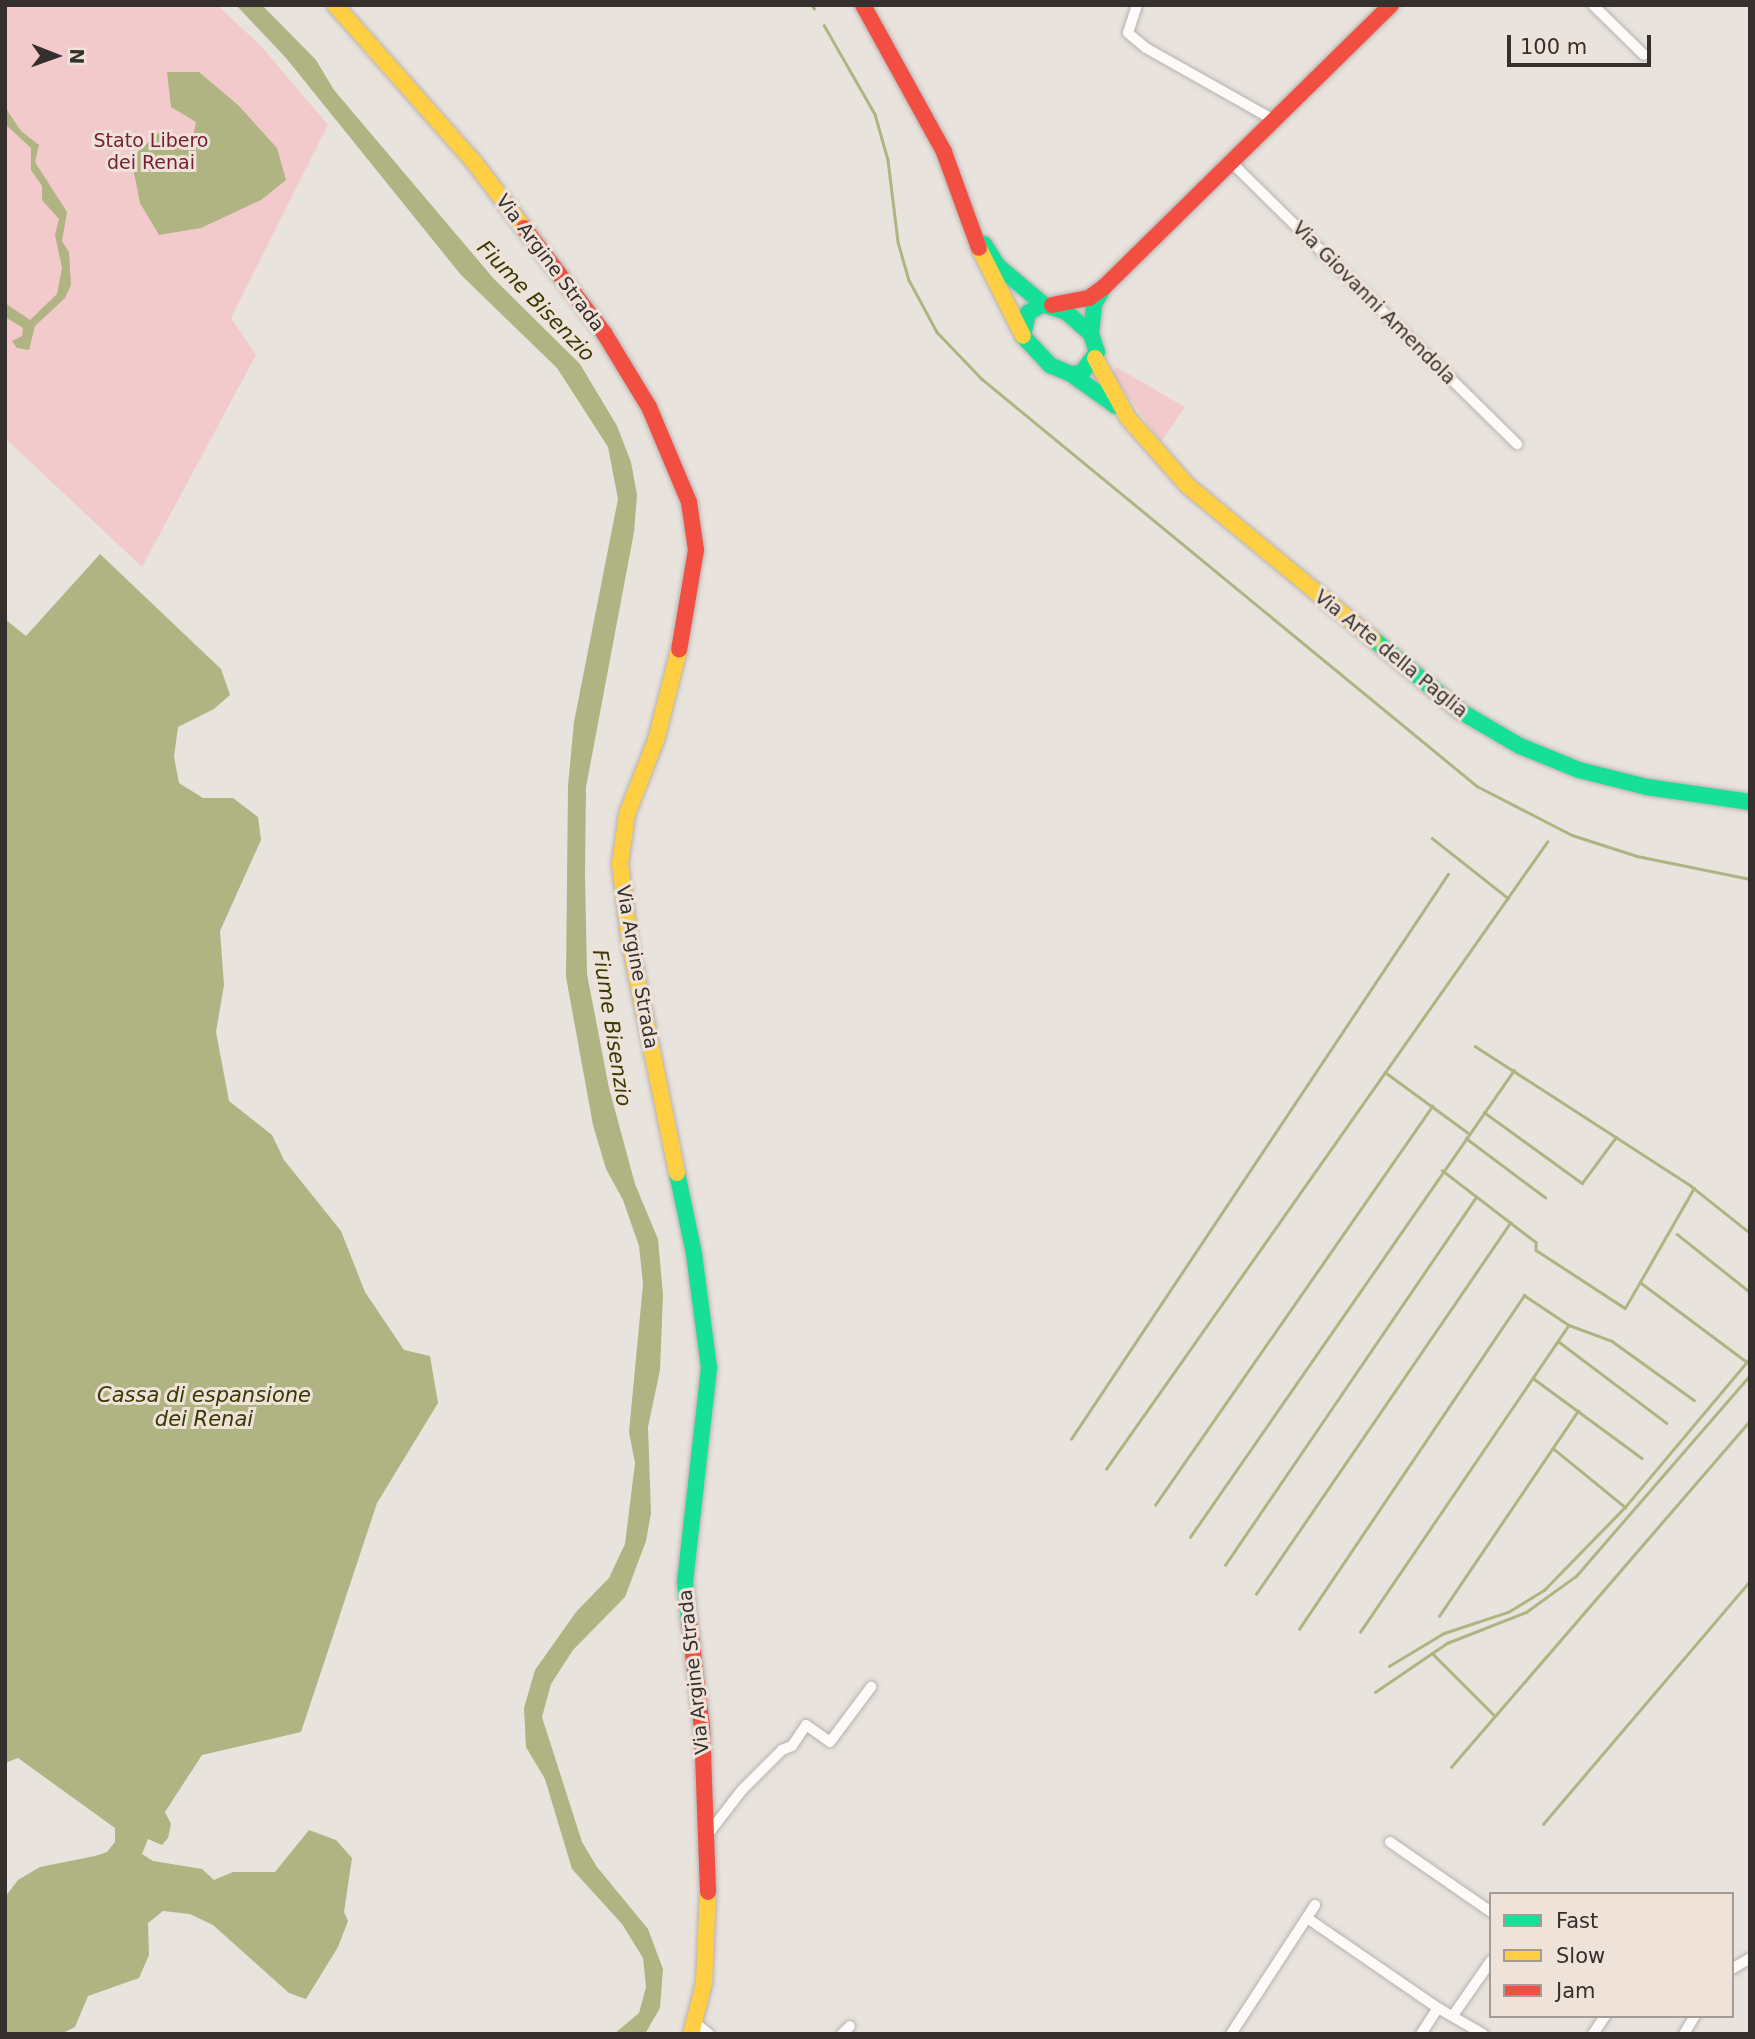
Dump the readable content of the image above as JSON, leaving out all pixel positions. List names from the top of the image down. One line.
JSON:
{"streets":{"street":["Via Argine Strada","Via Giovanni Amendola","Via Arte della Paglia"]},"water":["Fiume Bisenzio","Cassa di espansione dei Renai"],"parks":["Stato Libero dei Renai"],"legend":["Fast","Slow","Jam"],"scale_bar":"100 m","north":"right"}
